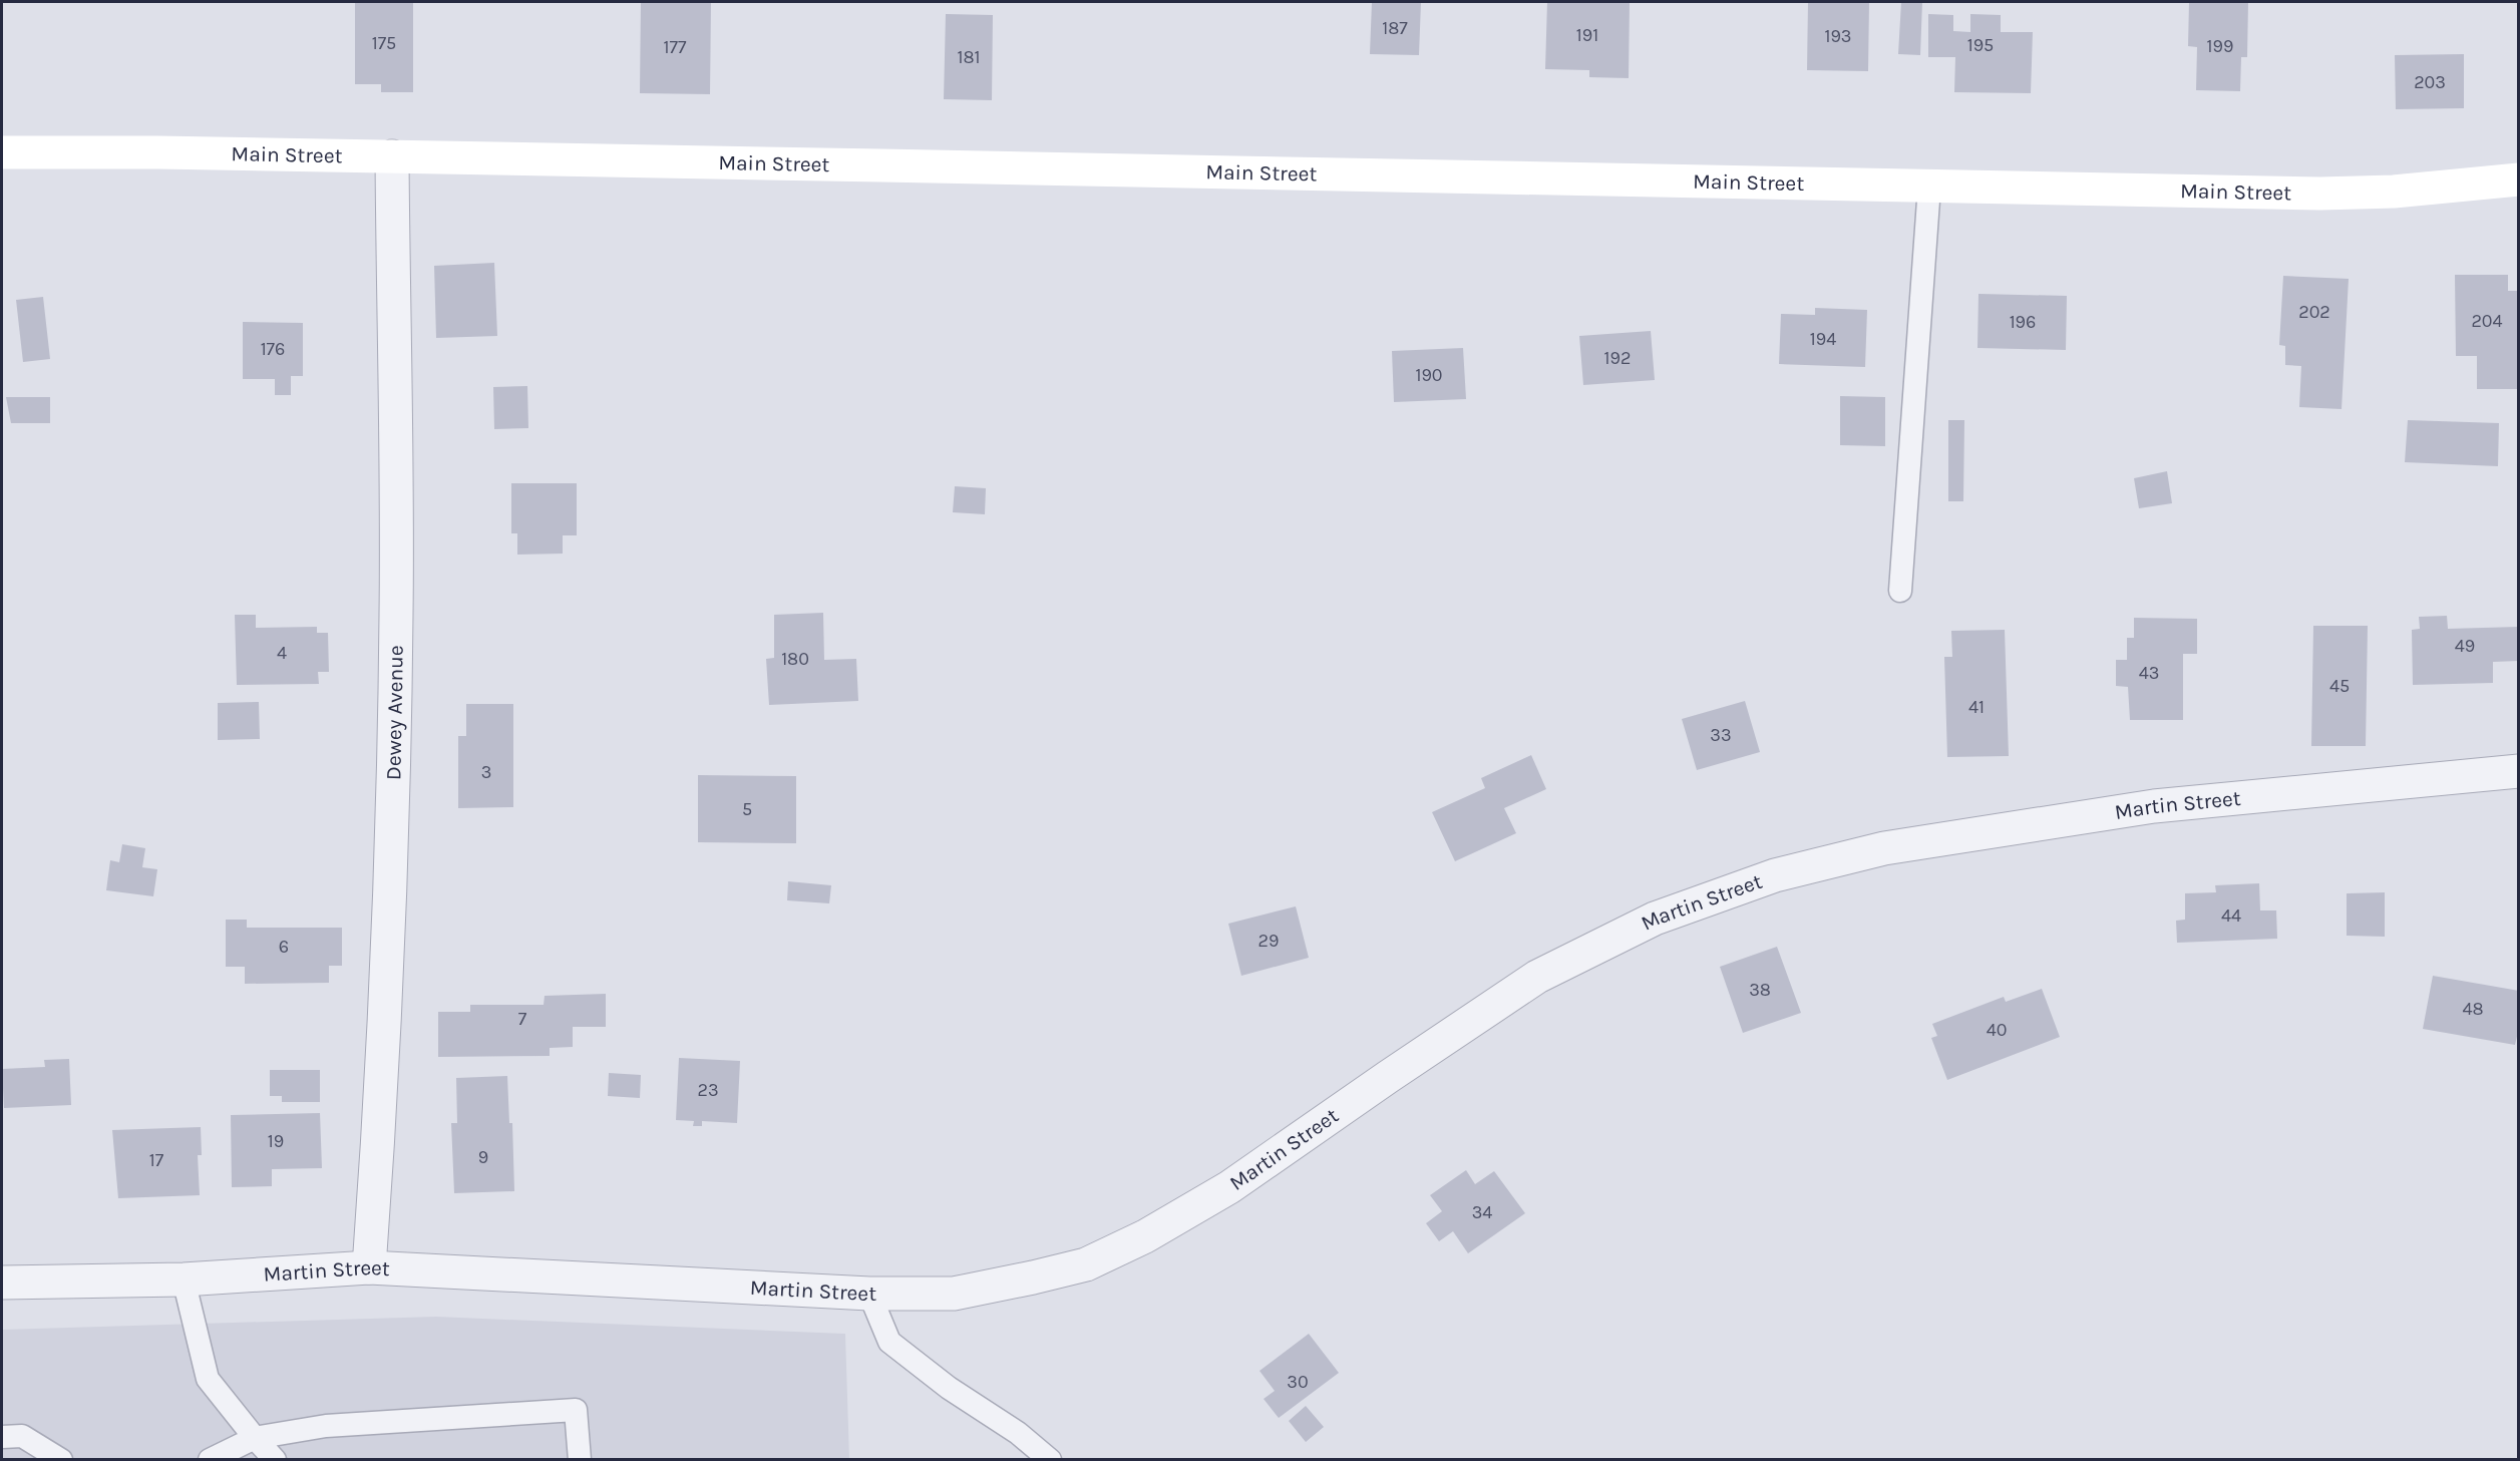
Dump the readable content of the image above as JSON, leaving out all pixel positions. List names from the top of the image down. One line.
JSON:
{"streets":{"main road":["Main Street"],"street":["Dewey Avenue","Martin Street"]},"crossings":[["Main Street","Dewey Avenue"],["Dewey Avenue","Martin Street"]],"house_numbers":["187","191","193","175","195","199","177","181","203","202","204","196","194","176","192","190","49","4","180","43","45","41","33","3","5","44","29","6","38","48","7","40","23","19","9","17","34","30"]}
